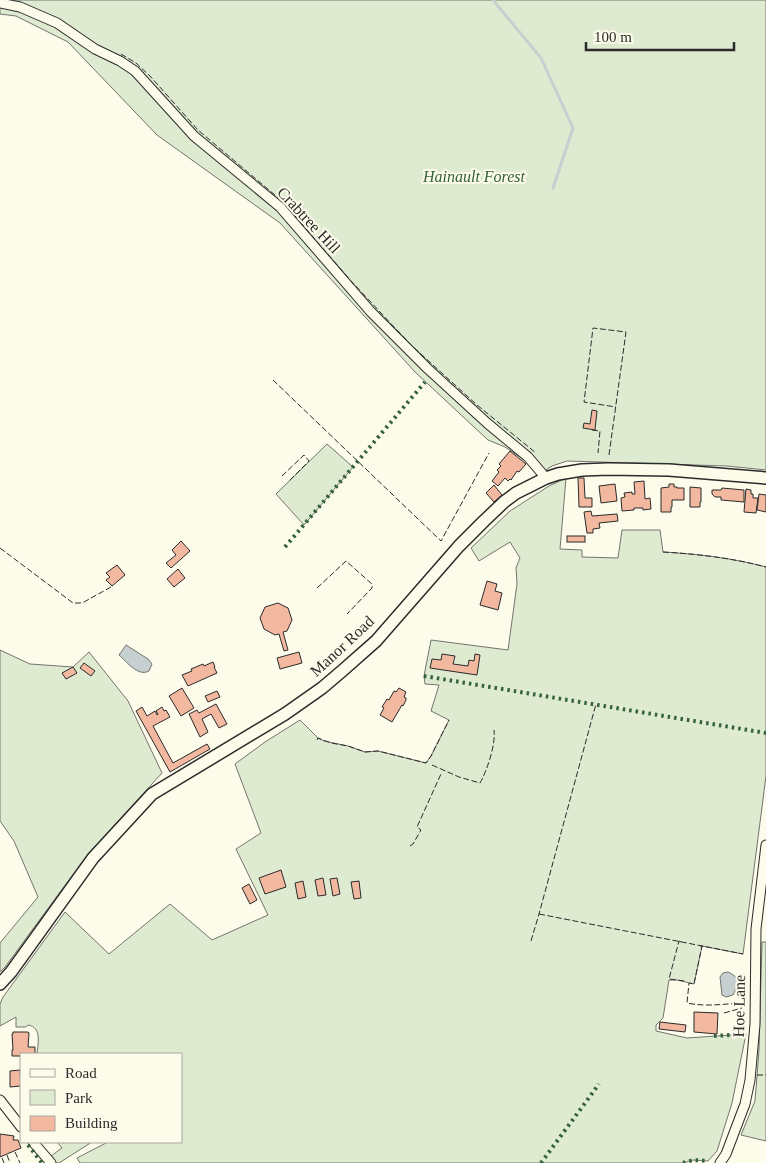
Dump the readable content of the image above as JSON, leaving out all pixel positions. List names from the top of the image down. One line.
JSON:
{"streets":{"street":["Crabtree Hill","Manor Road","Hoe Lane"]},"crossings":[["Crabtree Hill","Manor Road"]],"parks":["Hainault Forest"],"legend":["Road","Park","Building"],"scale_bar":"100 m"}
